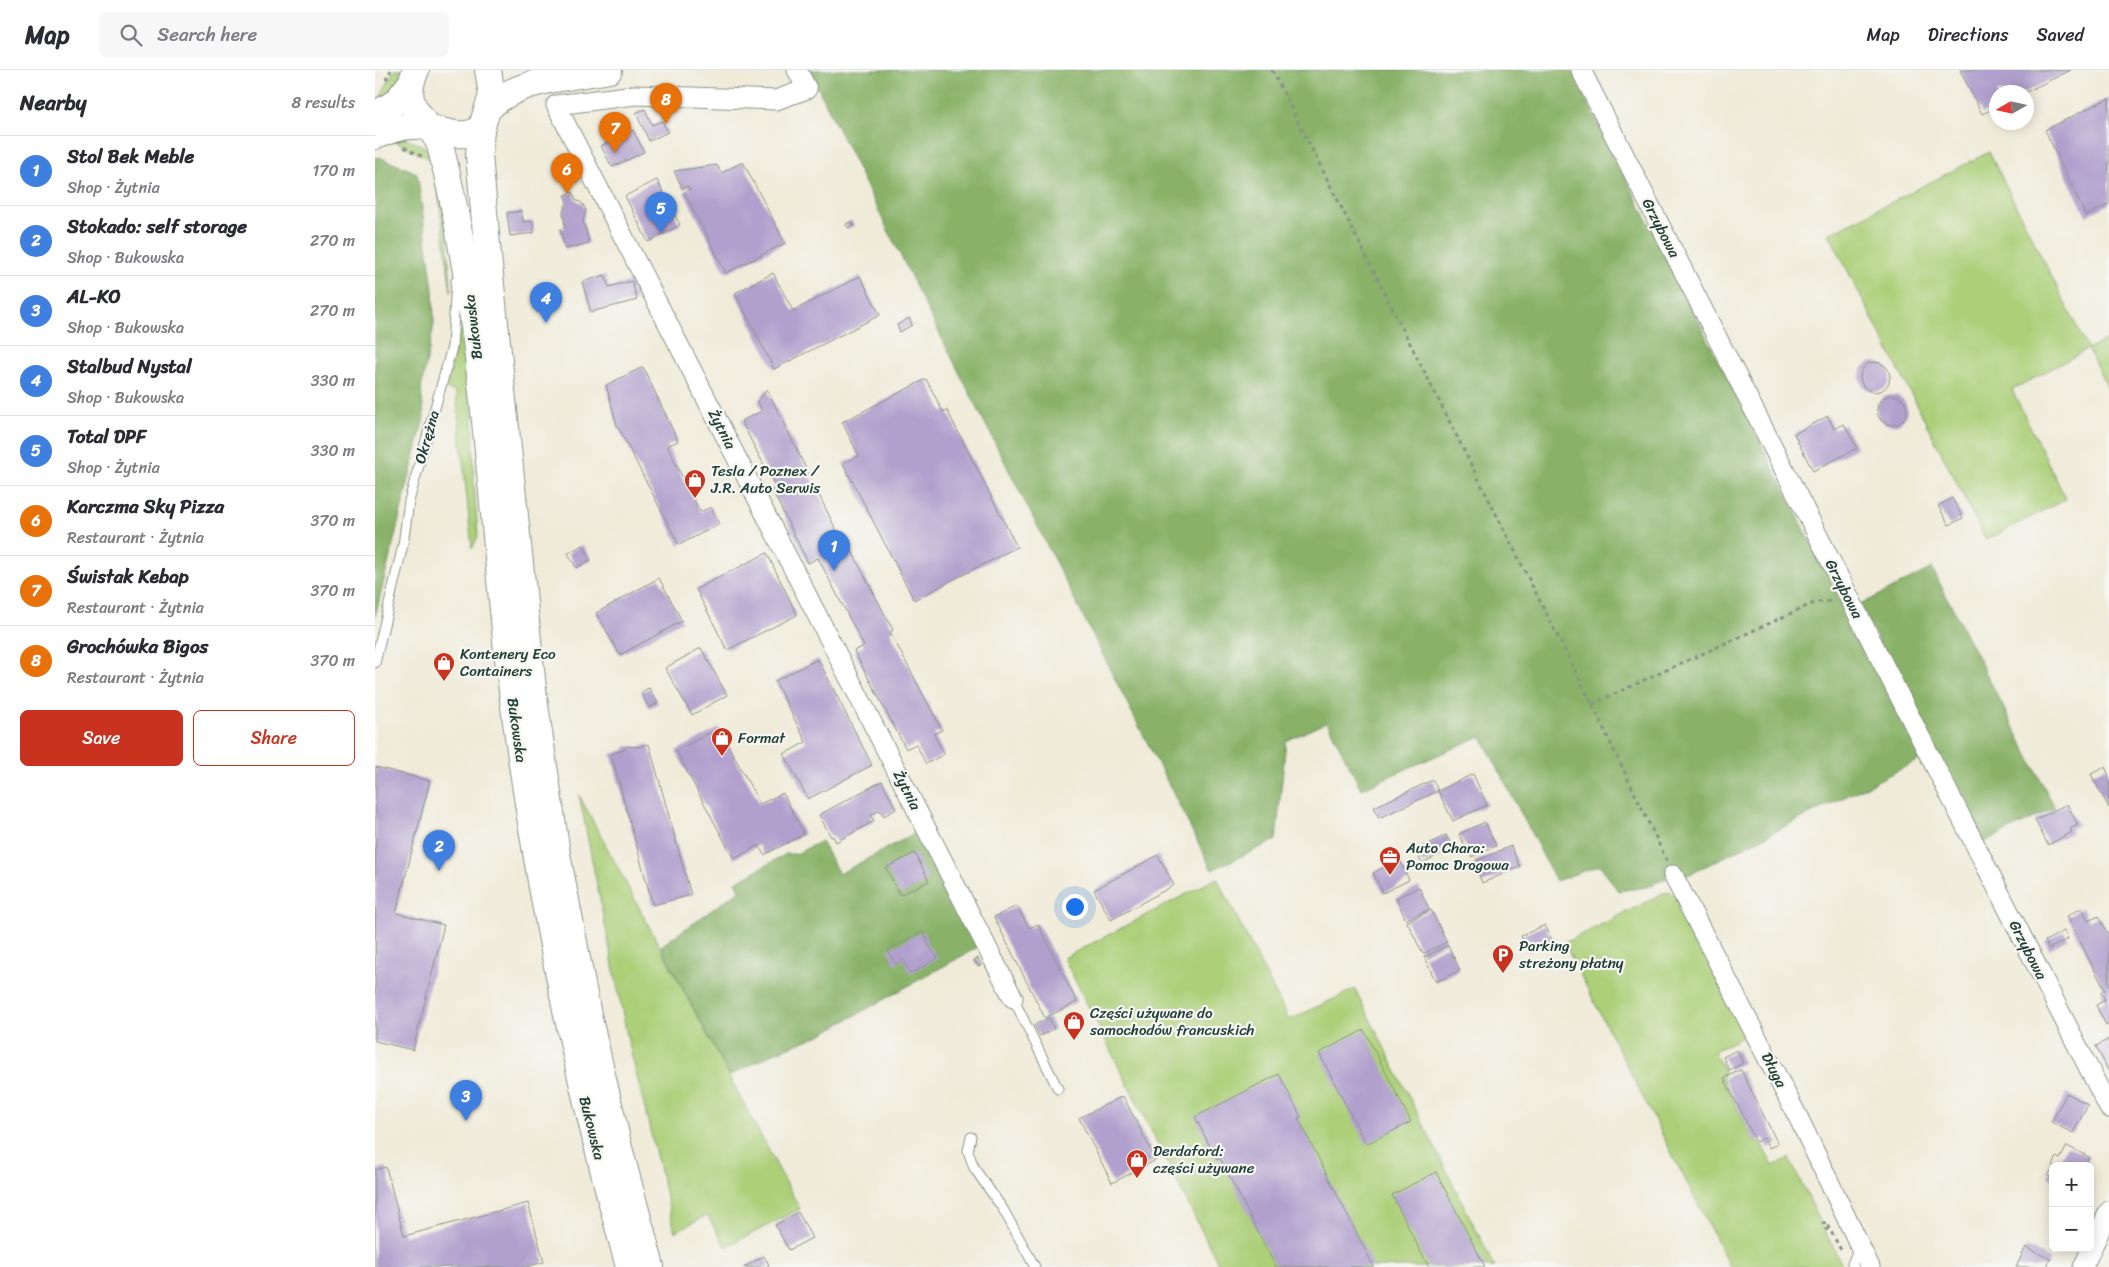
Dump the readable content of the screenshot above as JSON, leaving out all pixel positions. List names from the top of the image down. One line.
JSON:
{"streets":{"main road":["Bukowska"],"street":["Grzybowa","Żytnia","Długa"],"lane":["Okrężna"]},"crossings":[["Bukowska","Okrężna"]],"places":{"shop":["Tesla / Poznex / J.R. Auto Serwis","Kontenery Eco Containers","Format","Części używane do samochodów francuskich","Derdaford: części używane"],"office":["Auto Chara: Pomoc Drogowa"],"parking":["Parking streżony płatny"]},"north":"left","page":{"header":"Map","search":"Search here","nav":["Map","Directions","Saved"],"heading":["Nearby","8 results"],"pins":["8","7","6","5","4","1","2","3"],"list":[{"mark":"1","name":"Stol Bek Meble","note":"Shop · Żytnia","value":"170 m"},{"mark":"2","name":"Stokado: self storage","note":"Shop · Bukowska","value":"270 m"},{"mark":"3","name":"AL-KO","note":"Shop · Bukowska","value":"270 m"},{"mark":"4","name":"Stalbud Nystal","note":"Shop · Bukowska","value":"330 m"},{"mark":"5","name":"Total DPF","note":"Shop · Żytnia","value":"330 m"},{"mark":"6","name":"Karczma Sky Pizza","note":"Restaurant · Żytnia","value":"370 m"},{"mark":"7","name":"Świstak Kebap","note":"Restaurant · Żytnia","value":"370 m"},{"mark":"8","name":"Grochówka Bigos","note":"Restaurant · Żytnia","value":"370 m"}],"buttons":["Save","Share"],"map_buttons":["+","−"]}}
